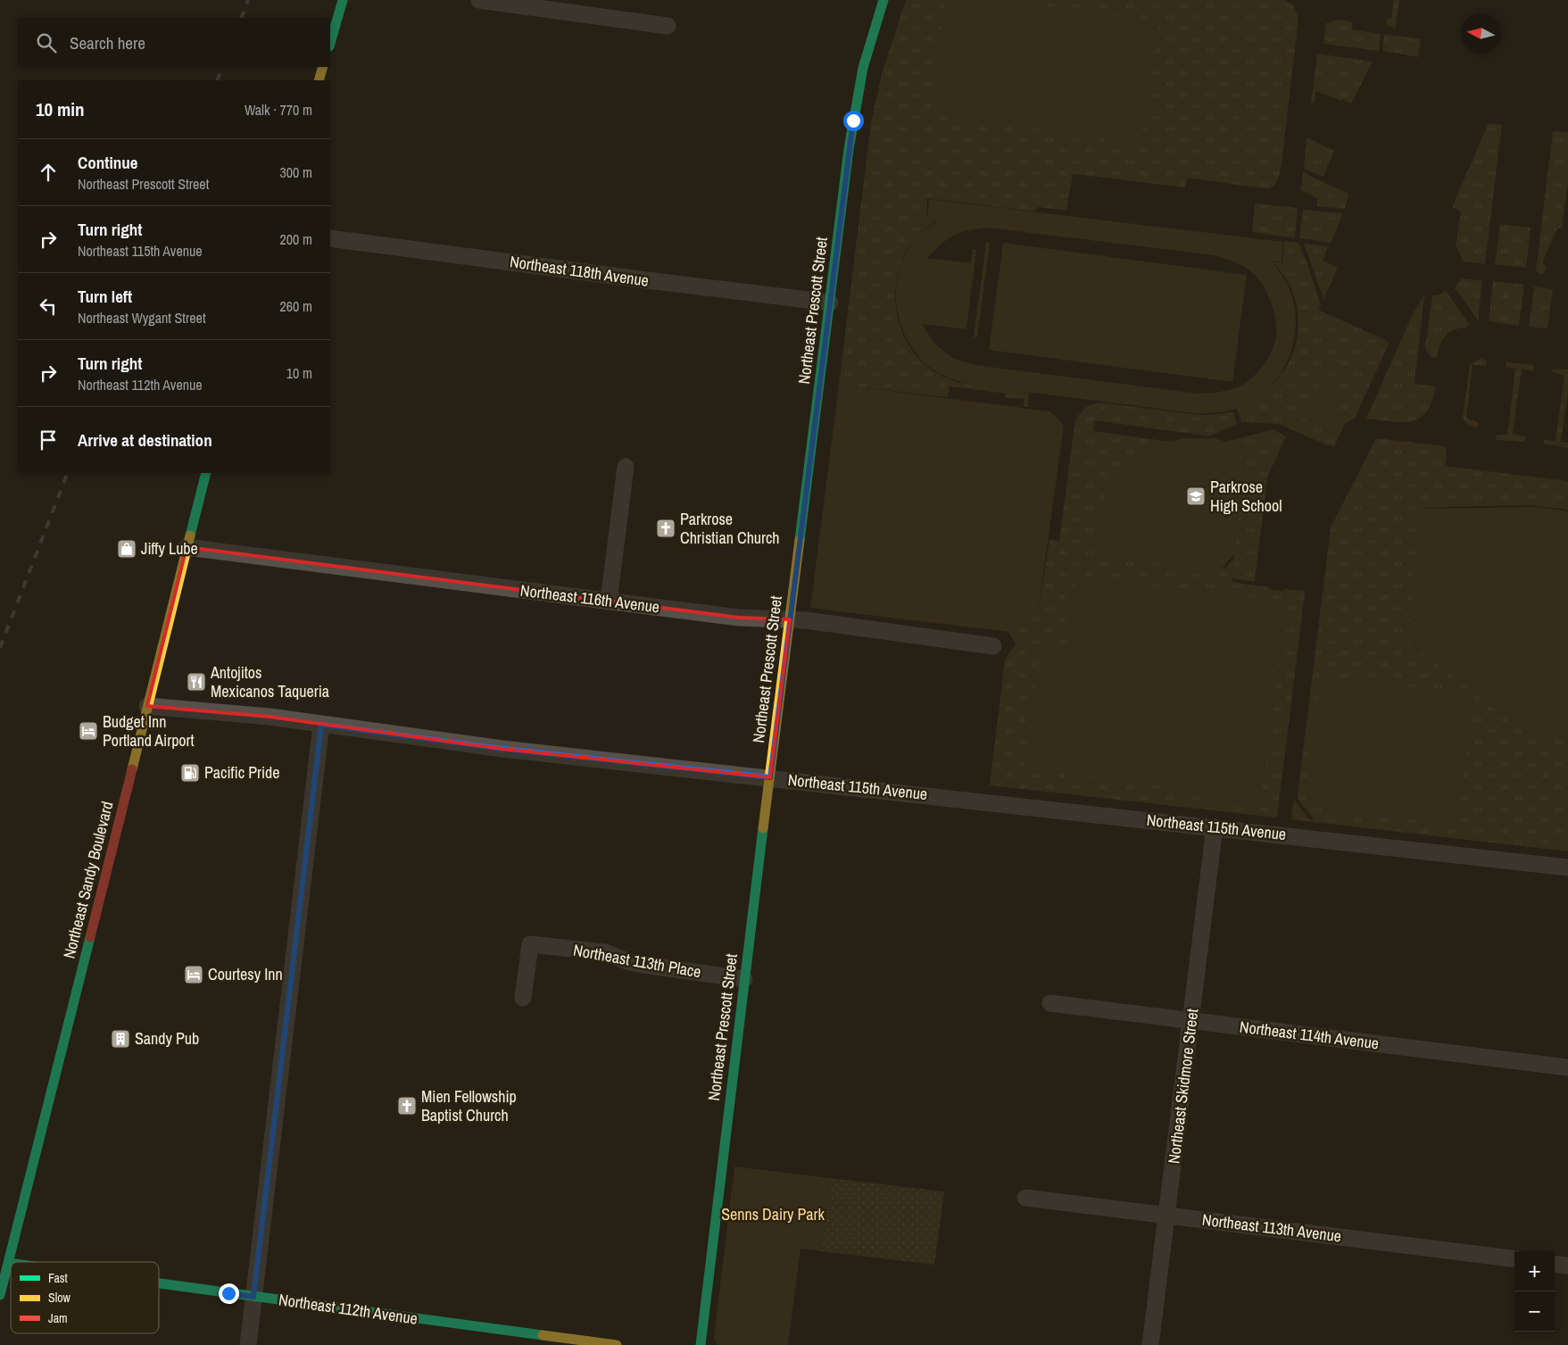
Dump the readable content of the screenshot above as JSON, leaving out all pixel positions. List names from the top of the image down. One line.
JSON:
{"streets":{"street":["Northeast 118th Avenue","Northeast Prescott Street","Northeast 116th Avenue","Northeast 115th Avenue","Northeast Sandy Boulevard","Northeast 113th Place","Northeast 114th Avenue","Northeast Skidmore Street","Northeast 113th Avenue","Northeast 112th Avenue"]},"crossings":[["Northeast 118th Avenue","Northeast Prescott Street"],["Northeast Prescott Street","Northeast 116th Avenue"],["Northeast Prescott Street","Northeast 115th Avenue"],["Northeast Prescott Street","Northeast 113th Place"],["Northeast 116th Avenue","Northeast Sandy Boulevard"],["Northeast 115th Avenue","Northeast Sandy Boulevard"],["Northeast 115th Avenue","Northeast Skidmore Street"],["Northeast 114th Avenue","Northeast Skidmore Street"],["Northeast Skidmore Street","Northeast 113th Avenue"]],"parks":["Senns Dairy Park"],"places":{"school or university":["Parkrose High School"],"church":["Parkrose Christian Church","Mien Fellowship Baptist Church"],"shop":["Jiffy Lube"],"restaurant":["Antojitos Mexicanos Taqueria"],"hotel":["Budget Inn Portland Airport","Courtesy Inn"],"fuel station":["Pacific Pride"],"building":["Sandy Pub"]},"legend":["Fast","Slow","Jam"],"north":"left","page":{"search":"Search here","heading":["10 min","Walk · 770 m"],"list":[["Continue","Northeast Prescott Street","300 m"],["Turn right","Northeast 115th Avenue","200 m"],["Turn left","Northeast Wygant Street","260 m"],["Turn right","Northeast 112th Avenue","10 m"],"Arrive at destination"],"map_buttons":["+","−"]}}
